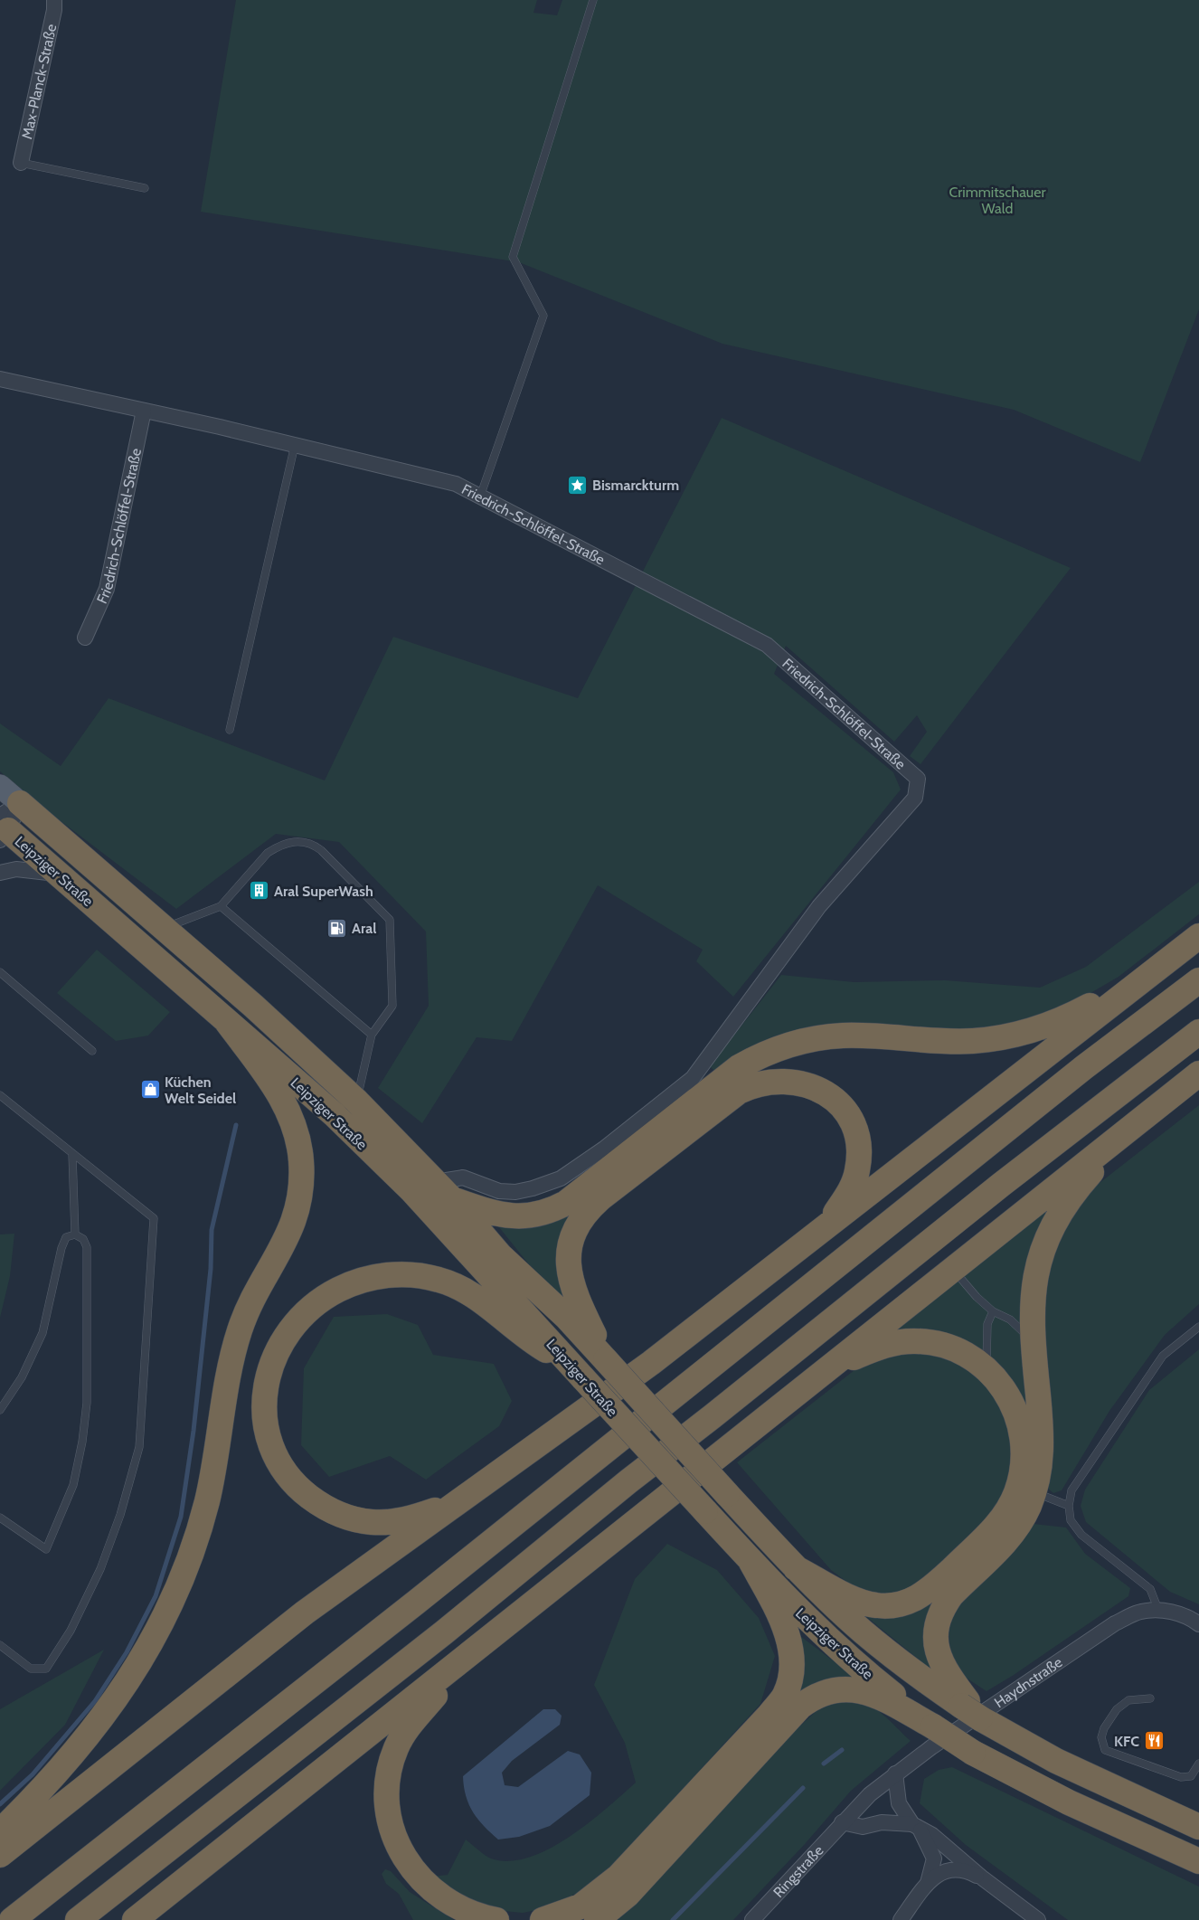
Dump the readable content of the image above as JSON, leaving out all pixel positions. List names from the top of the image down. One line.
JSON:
{"streets":{"highway":["Leipziger Straße"],"street":["Max-Planck-Straße","Friedrich-Schlöffel-Straße","Haydnstraße","Ringstraße"]},"crossings":[["Friedrich-Schlöffel-Straße","Leipziger Straße"],["Haydnstraße","Ringstraße"]],"parks":["Crimmitschauer Wald"],"places":{"place":["Bismarckturm"],"building":["Aral SuperWash"],"fuel station":["Aral"],"shop":["Küchen Welt Seidel"],"restaurant":["KFC"]}}
